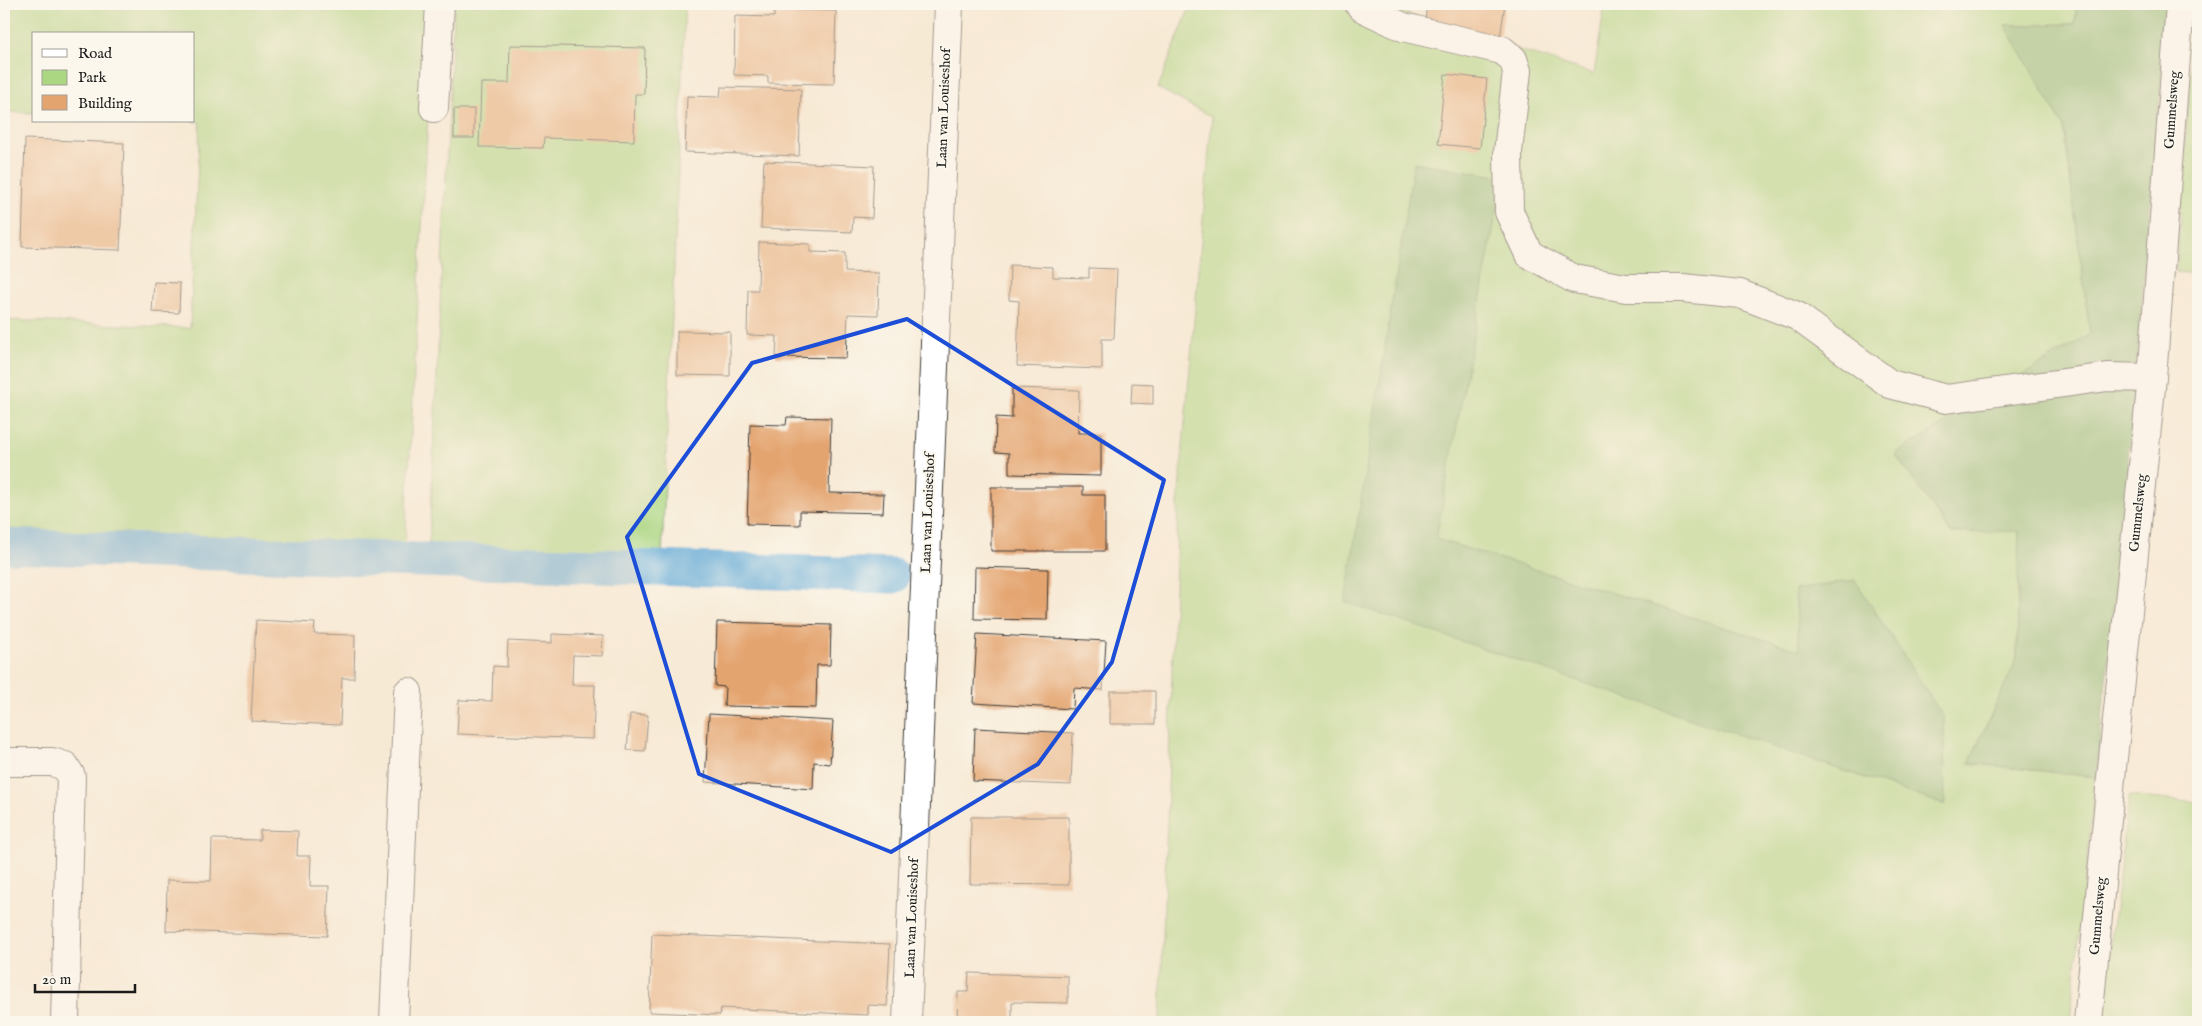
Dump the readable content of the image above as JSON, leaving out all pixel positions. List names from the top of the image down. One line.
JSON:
{"streets":{"street":["Laan van Louiseshof","Gummelsweg"]},"legend":["Road","Park","Building"],"scale_bar":"20 m"}
